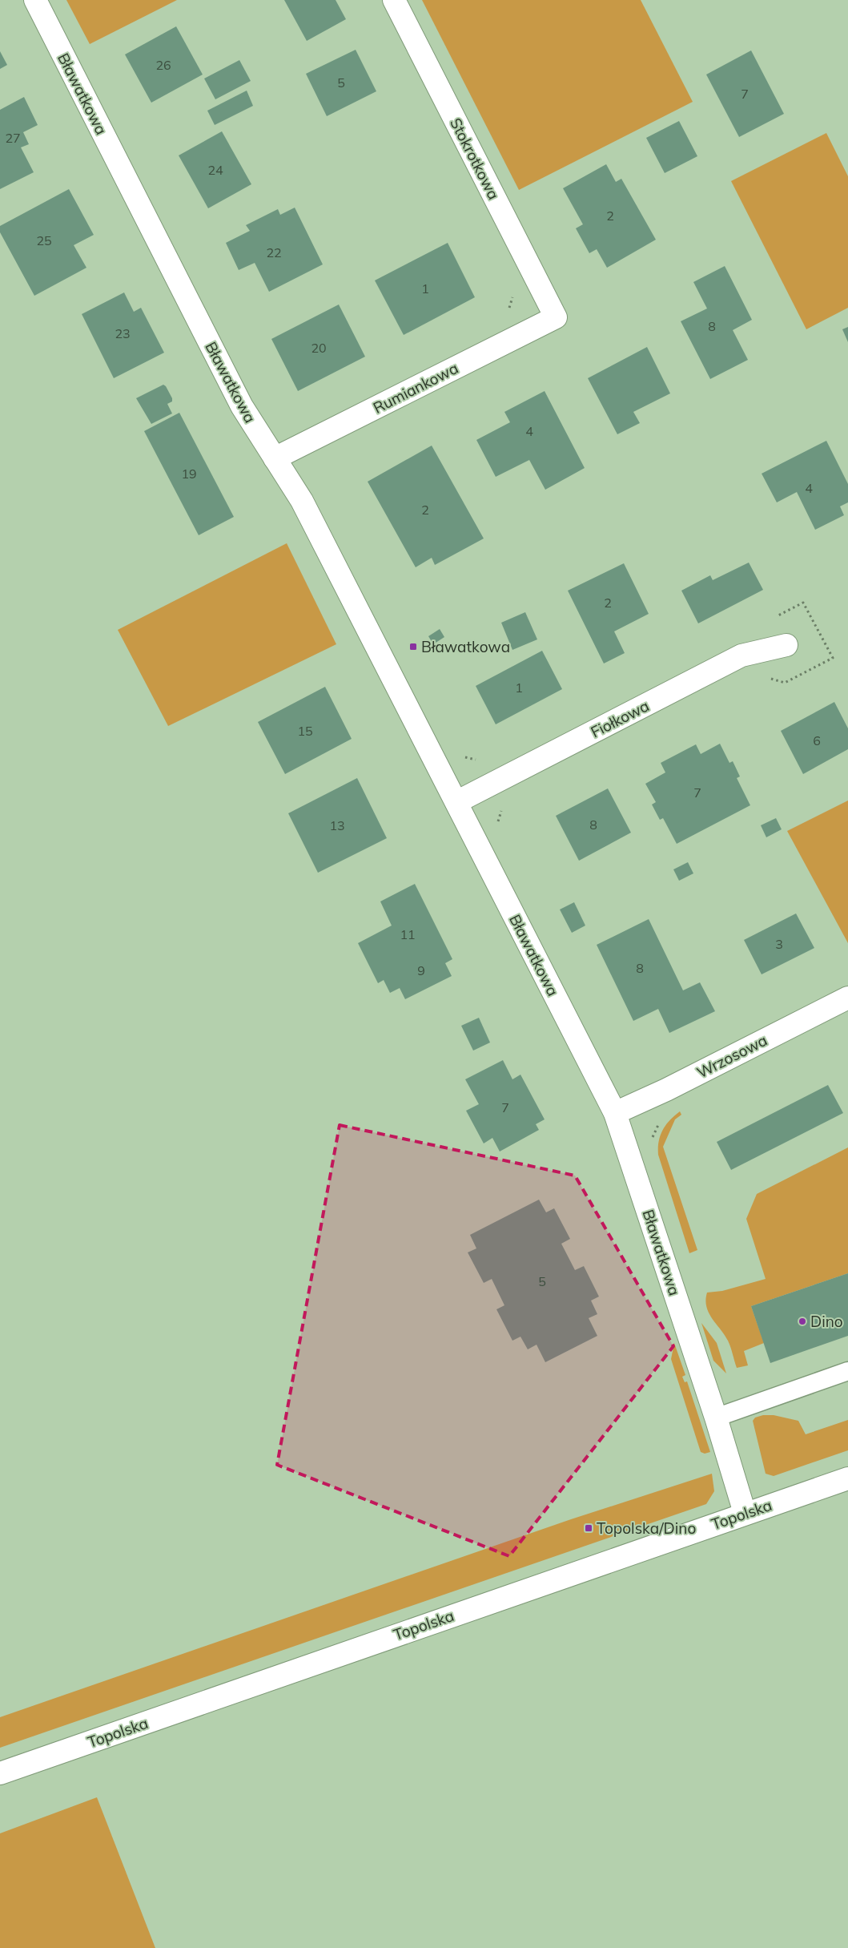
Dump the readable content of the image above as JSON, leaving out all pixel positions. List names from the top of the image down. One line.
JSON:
{"streets":{"street":["Bławatkowa","Stokrotkowa","Rumiankowa","Fiołkowa","Wrzosowa","Topolska"]},"crossings":[["Bławatkowa","Rumiankowa"],["Bławatkowa","Fiołkowa"],["Bławatkowa","Wrzosowa"],["Bławatkowa","Topolska"],["Stokrotkowa","Rumiankowa"]],"places":{"transit":["Bławatkowa","Topolska/Dino"],"other":["Dino"]},"house_numbers":["26","5","7","27","24","2","25","22","1","8","23","20","4","19","4","2","2","1","15","6","7","8","13","11","3","8","9","7","5"]}
